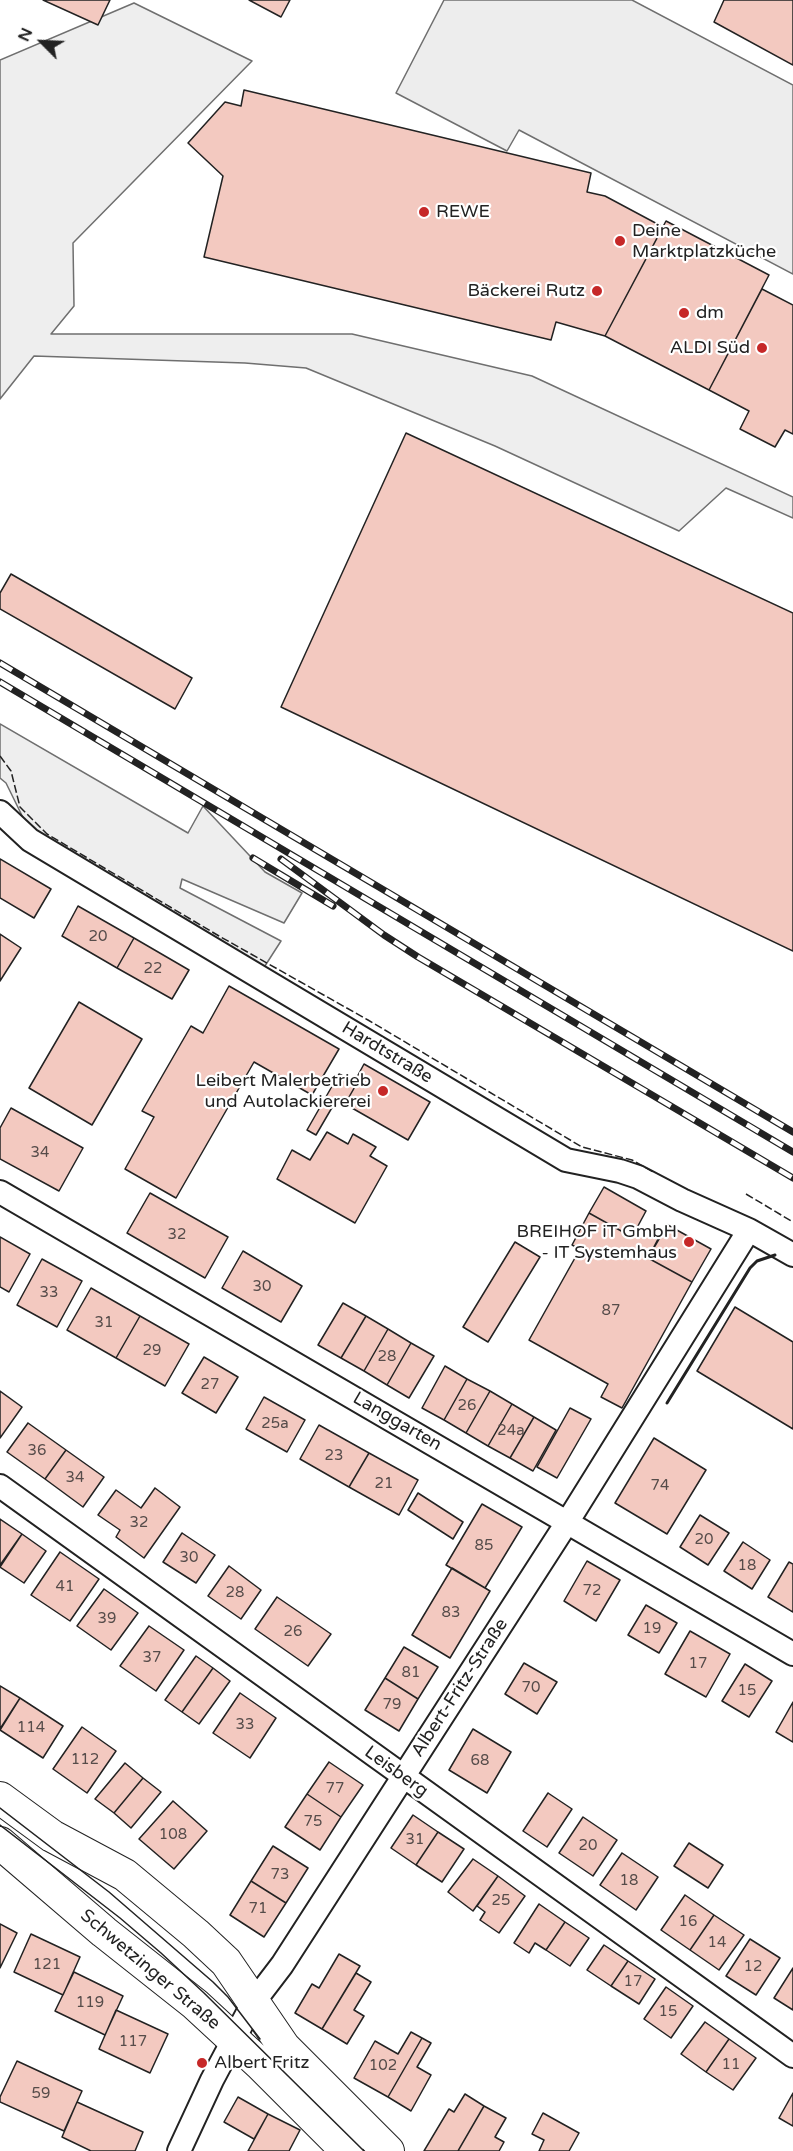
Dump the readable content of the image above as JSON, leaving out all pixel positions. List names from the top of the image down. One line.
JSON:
{"streets":{"street":["Hardtstraße","Langgarten","Albert-Fritz-Straße","Leisberg","Schwetzinger Straße"]},"crossings":[["Hardtstraße","Albert-Fritz-Straße"],["Langgarten","Albert-Fritz-Straße"],["Albert-Fritz-Straße","Leisberg"],["Albert-Fritz-Straße","Schwetzinger Straße"]],"places":["REWE","Deine Marktplatzküche","Bäckerei Rutz","dm","ALDI Süd","Leibert Malerbetrieb und Autolackiererei","BREIHOF iT GmbH - IT Systemhaus","Albert Fritz"],"house_numbers":["20","22","34","32","30","33","87","31","29","28","27","26","25a","24a","36","23","34","21","74","32","20","85","30","18","41","72","28","83","39","19","26","37","17","81","70","15","79","33","114","112","68","77","75","108","31","20","73","18","25","71","16","14","121","12","17","119","15","117","11","102","59"],"north":"top left"}
